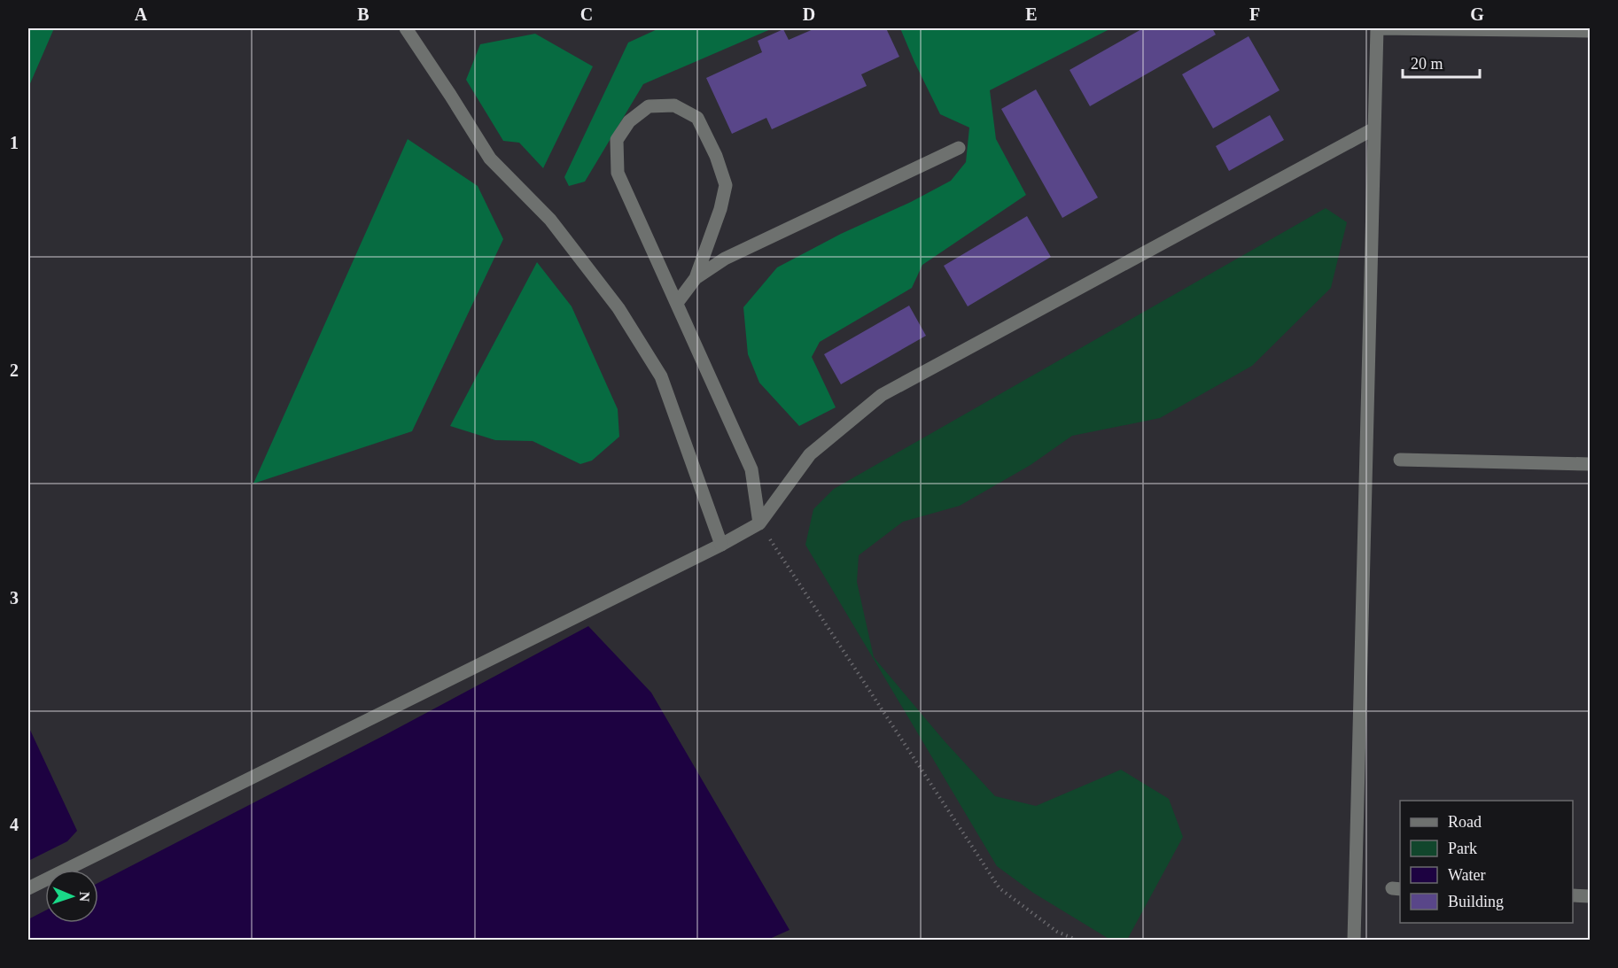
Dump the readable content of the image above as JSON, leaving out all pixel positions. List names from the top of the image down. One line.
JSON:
{"legend":["Road","Park","Water","Building"],"scale_bar":"20 m","north":"right","grid":{"columns":["A","B","C","D","E","F","G"],"rows":["1","2","3","4"]}}
